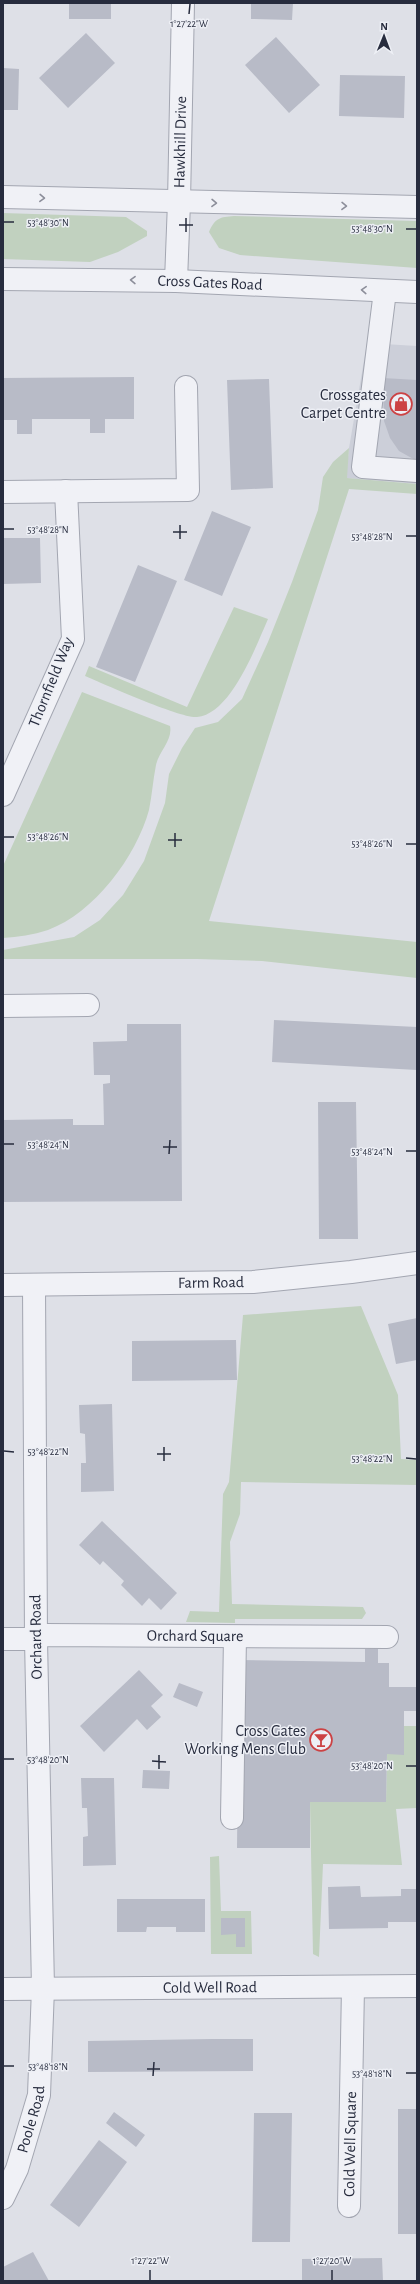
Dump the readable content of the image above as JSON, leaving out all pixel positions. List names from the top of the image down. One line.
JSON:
{"streets":{"street":["Hawkhill Drive","Cross Gates Road","Thornfield Way","Farm Road","Orchard Square","Orchard Road","Cold Well Road","Poole Road","Cold Well Square"]},"crossings":[["Hawkhill Drive","Cross Gates Road"],["Farm Road","Orchard Road"],["Orchard Square","Orchard Road"],["Orchard Road","Cold Well Road"],["Orchard Road","Poole Road"],["Cold Well Road","Poole Road"],["Cold Well Road","Cold Well Square"]],"places":{"shop":["Crossgates Carpet Centre"],"bar":["Cross Gates Working Mens Club"]},"north":"top","coordinates":["1°27'22\"W","53°48'30\"N","53°48'28\"N","53°48'26\"N","53°48'24\"N","53°48'22\"N","53°48'20\"N","53°48'18\"N","1°27'20\"W"]}
